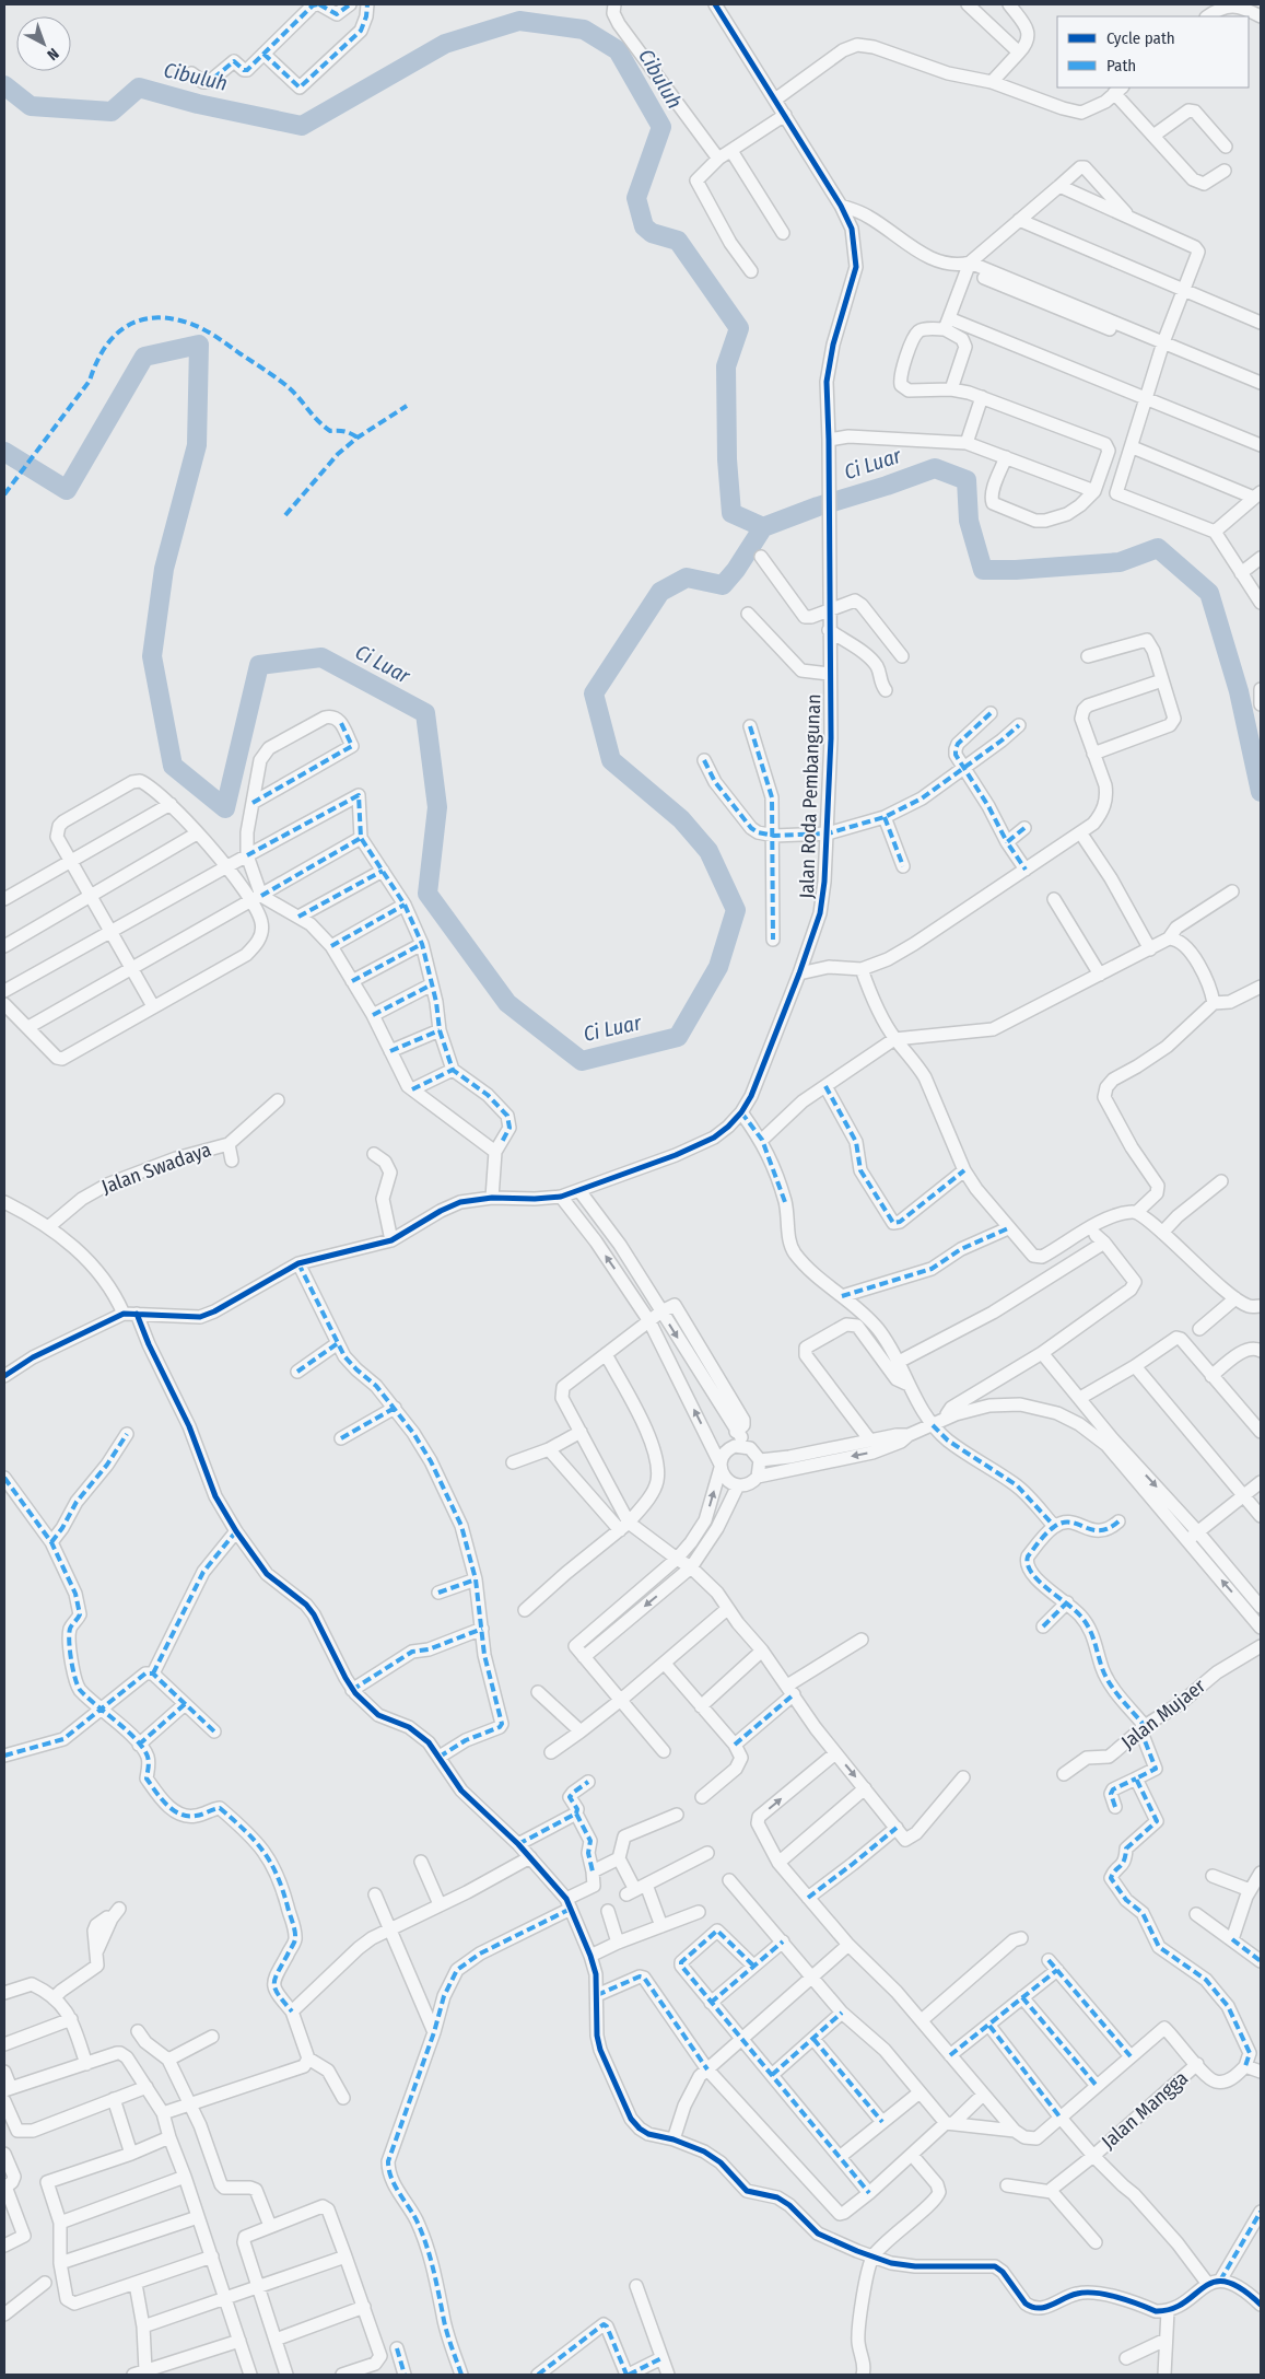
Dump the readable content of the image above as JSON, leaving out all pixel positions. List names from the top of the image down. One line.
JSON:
{"streets":{"street":["Jalan Roda Pembangunan","Jalan Swadaya","Jalan Mujaer","Jalan Mangga"]},"water":["Cibuluh","Ci Luar"],"legend":["Cycle path","Path"],"north":"bottom right"}
